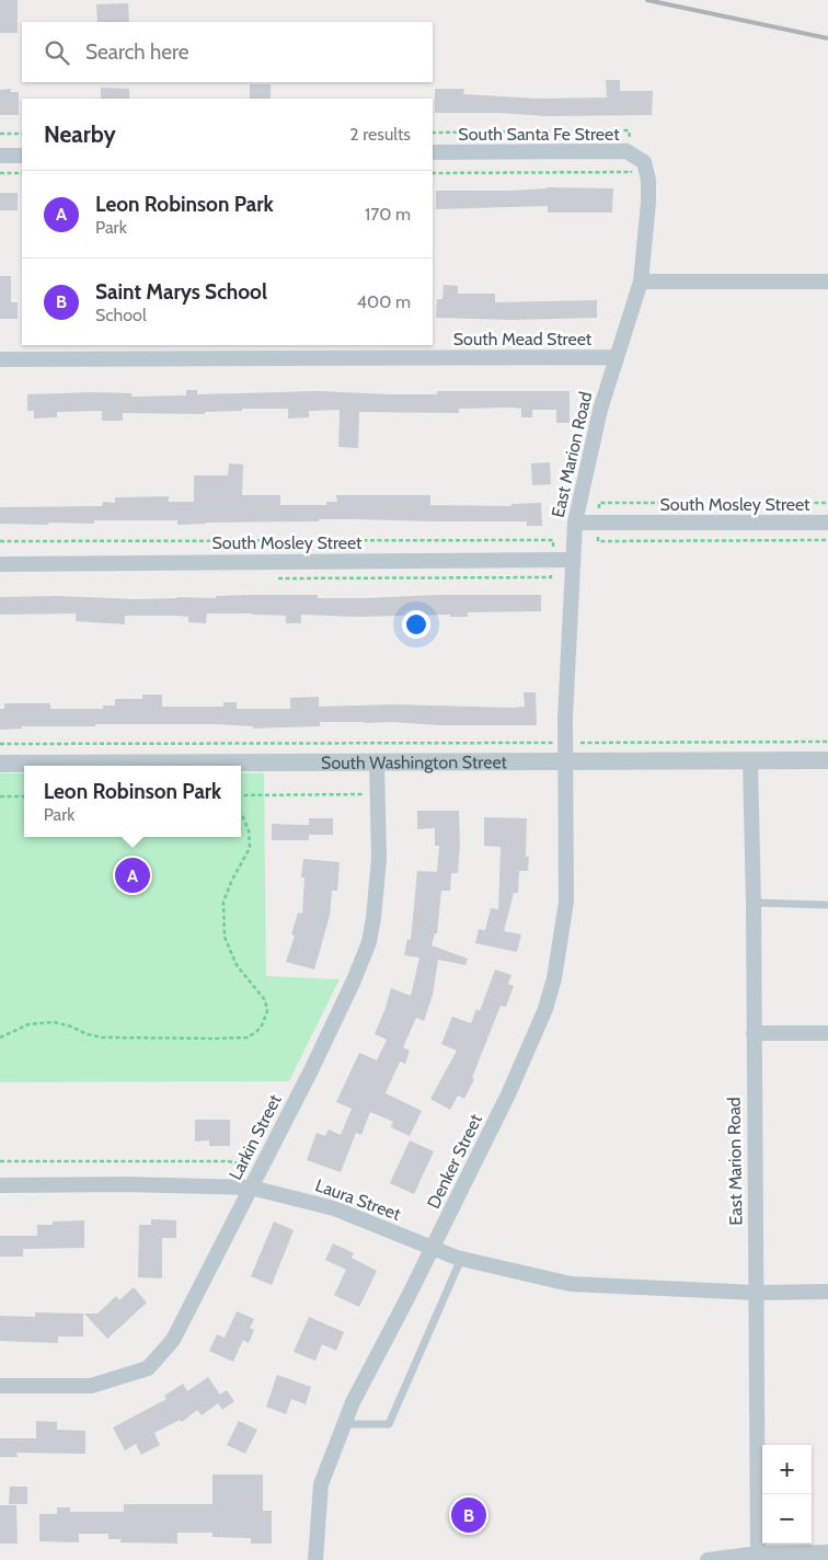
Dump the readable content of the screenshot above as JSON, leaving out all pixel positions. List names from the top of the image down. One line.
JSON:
{"streets":{"street":["South Santa Fe Street","South Mead Street","East Marion Road","South Mosley Street","South Washington Street","Larkin Street","Denker Street","Laura Street"]},"crossings":[["South Santa Fe Street","East Marion Road"],["South Mead Street","East Marion Road"],["East Marion Road","South Mosley Street"],["East Marion Road","South Washington Street"],["East Marion Road","Denker Street"],["East Marion Road","Laura Street"],["South Washington Street","Larkin Street"],["South Washington Street","Denker Street"],["Larkin Street","Laura Street"],["Denker Street","Laura Street"]],"page":{"search":"Search here","heading":["Nearby","2 results"],"list":[{"mark":"A","name":"Leon Robinson Park","note":"Park","value":"170 m"},{"mark":"B","name":"Saint Marys School","note":"School","value":"400 m"}],"popup":["Leon Robinson Park","Park"],"pins":["A","B"],"map_buttons":["+","−"]}}
